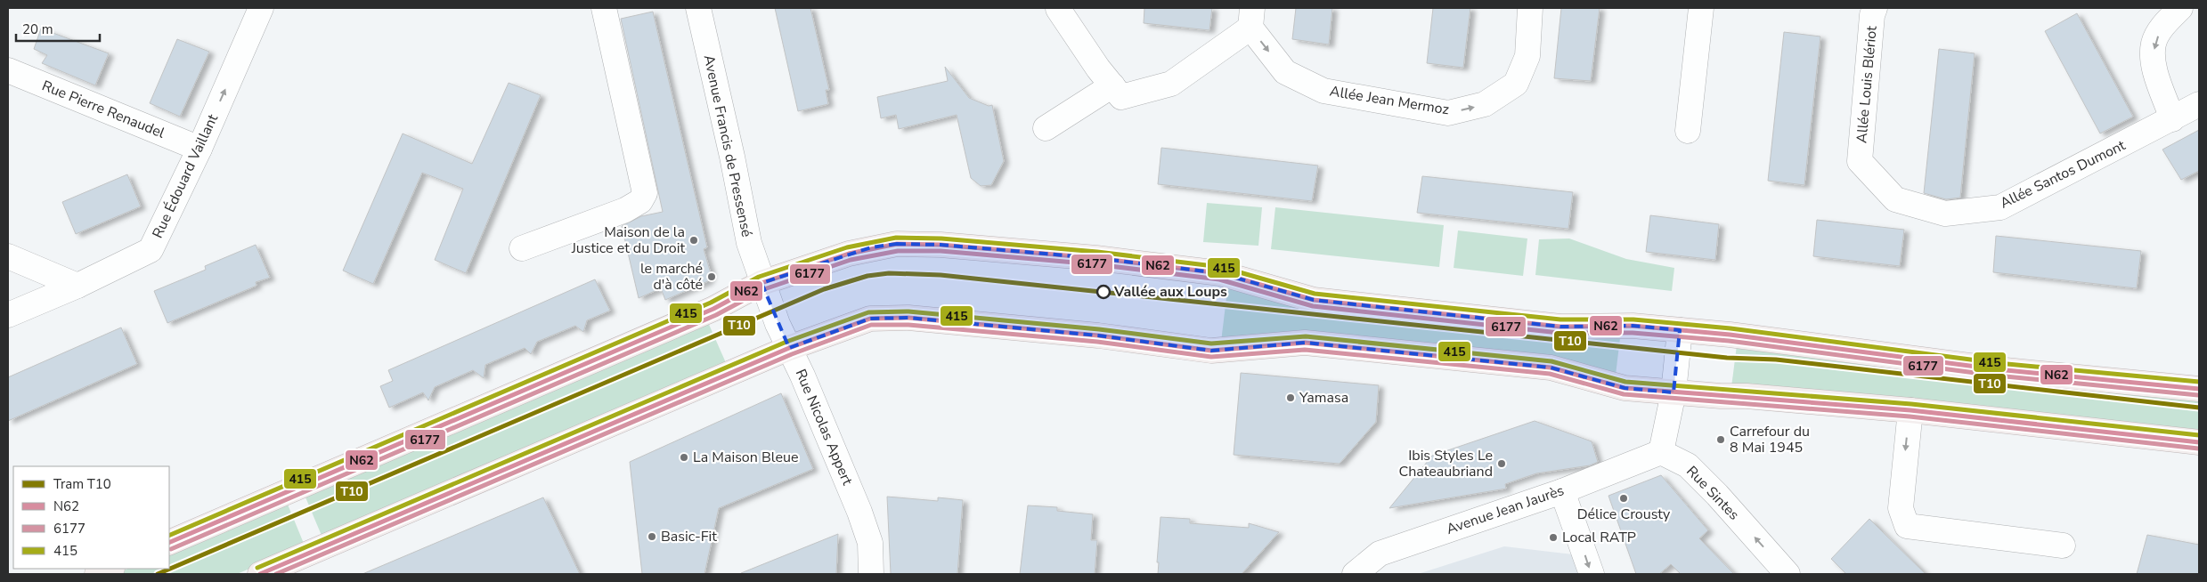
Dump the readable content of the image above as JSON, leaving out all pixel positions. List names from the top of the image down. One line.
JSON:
{"streets":{"street":["Allée Louis Blériot","Allée Jean Mermoz","Rue Pierre Renaudel","Avenue Francis de Pressensé","Allée Santos Dumont","Rue Édouard Vaillant","Rue Nicolas Appert","Rue Sintes","Avenue Jean Jaurès"]},"crossings":[["Allée Louis Blériot","Allée Santos Dumont"],["Rue Pierre Renaudel","Rue Édouard Vaillant"],["Avenue Francis de Pressensé","Rue Nicolas Appert"],["Rue Sintes","Avenue Jean Jaurès"]],"one_way":["Rue Édouard Vaillant","Rue Sintes"],"places":["Maison de la Justice et du Droit","le marché d'à côté","Vallée aux Loups","Yamasa","Carrefour du 8 Mai 1945","La Maison Bleue","Ibis Styles Le Chateaubriand","Délice Crousty","Basic-Fit","Local RATP"],"lines":["transit line 415","transit line N62","transit line 6177","tram line T10"],"legend":["Tram T10","N62","6177","415"],"scale_bar":"20 m"}
